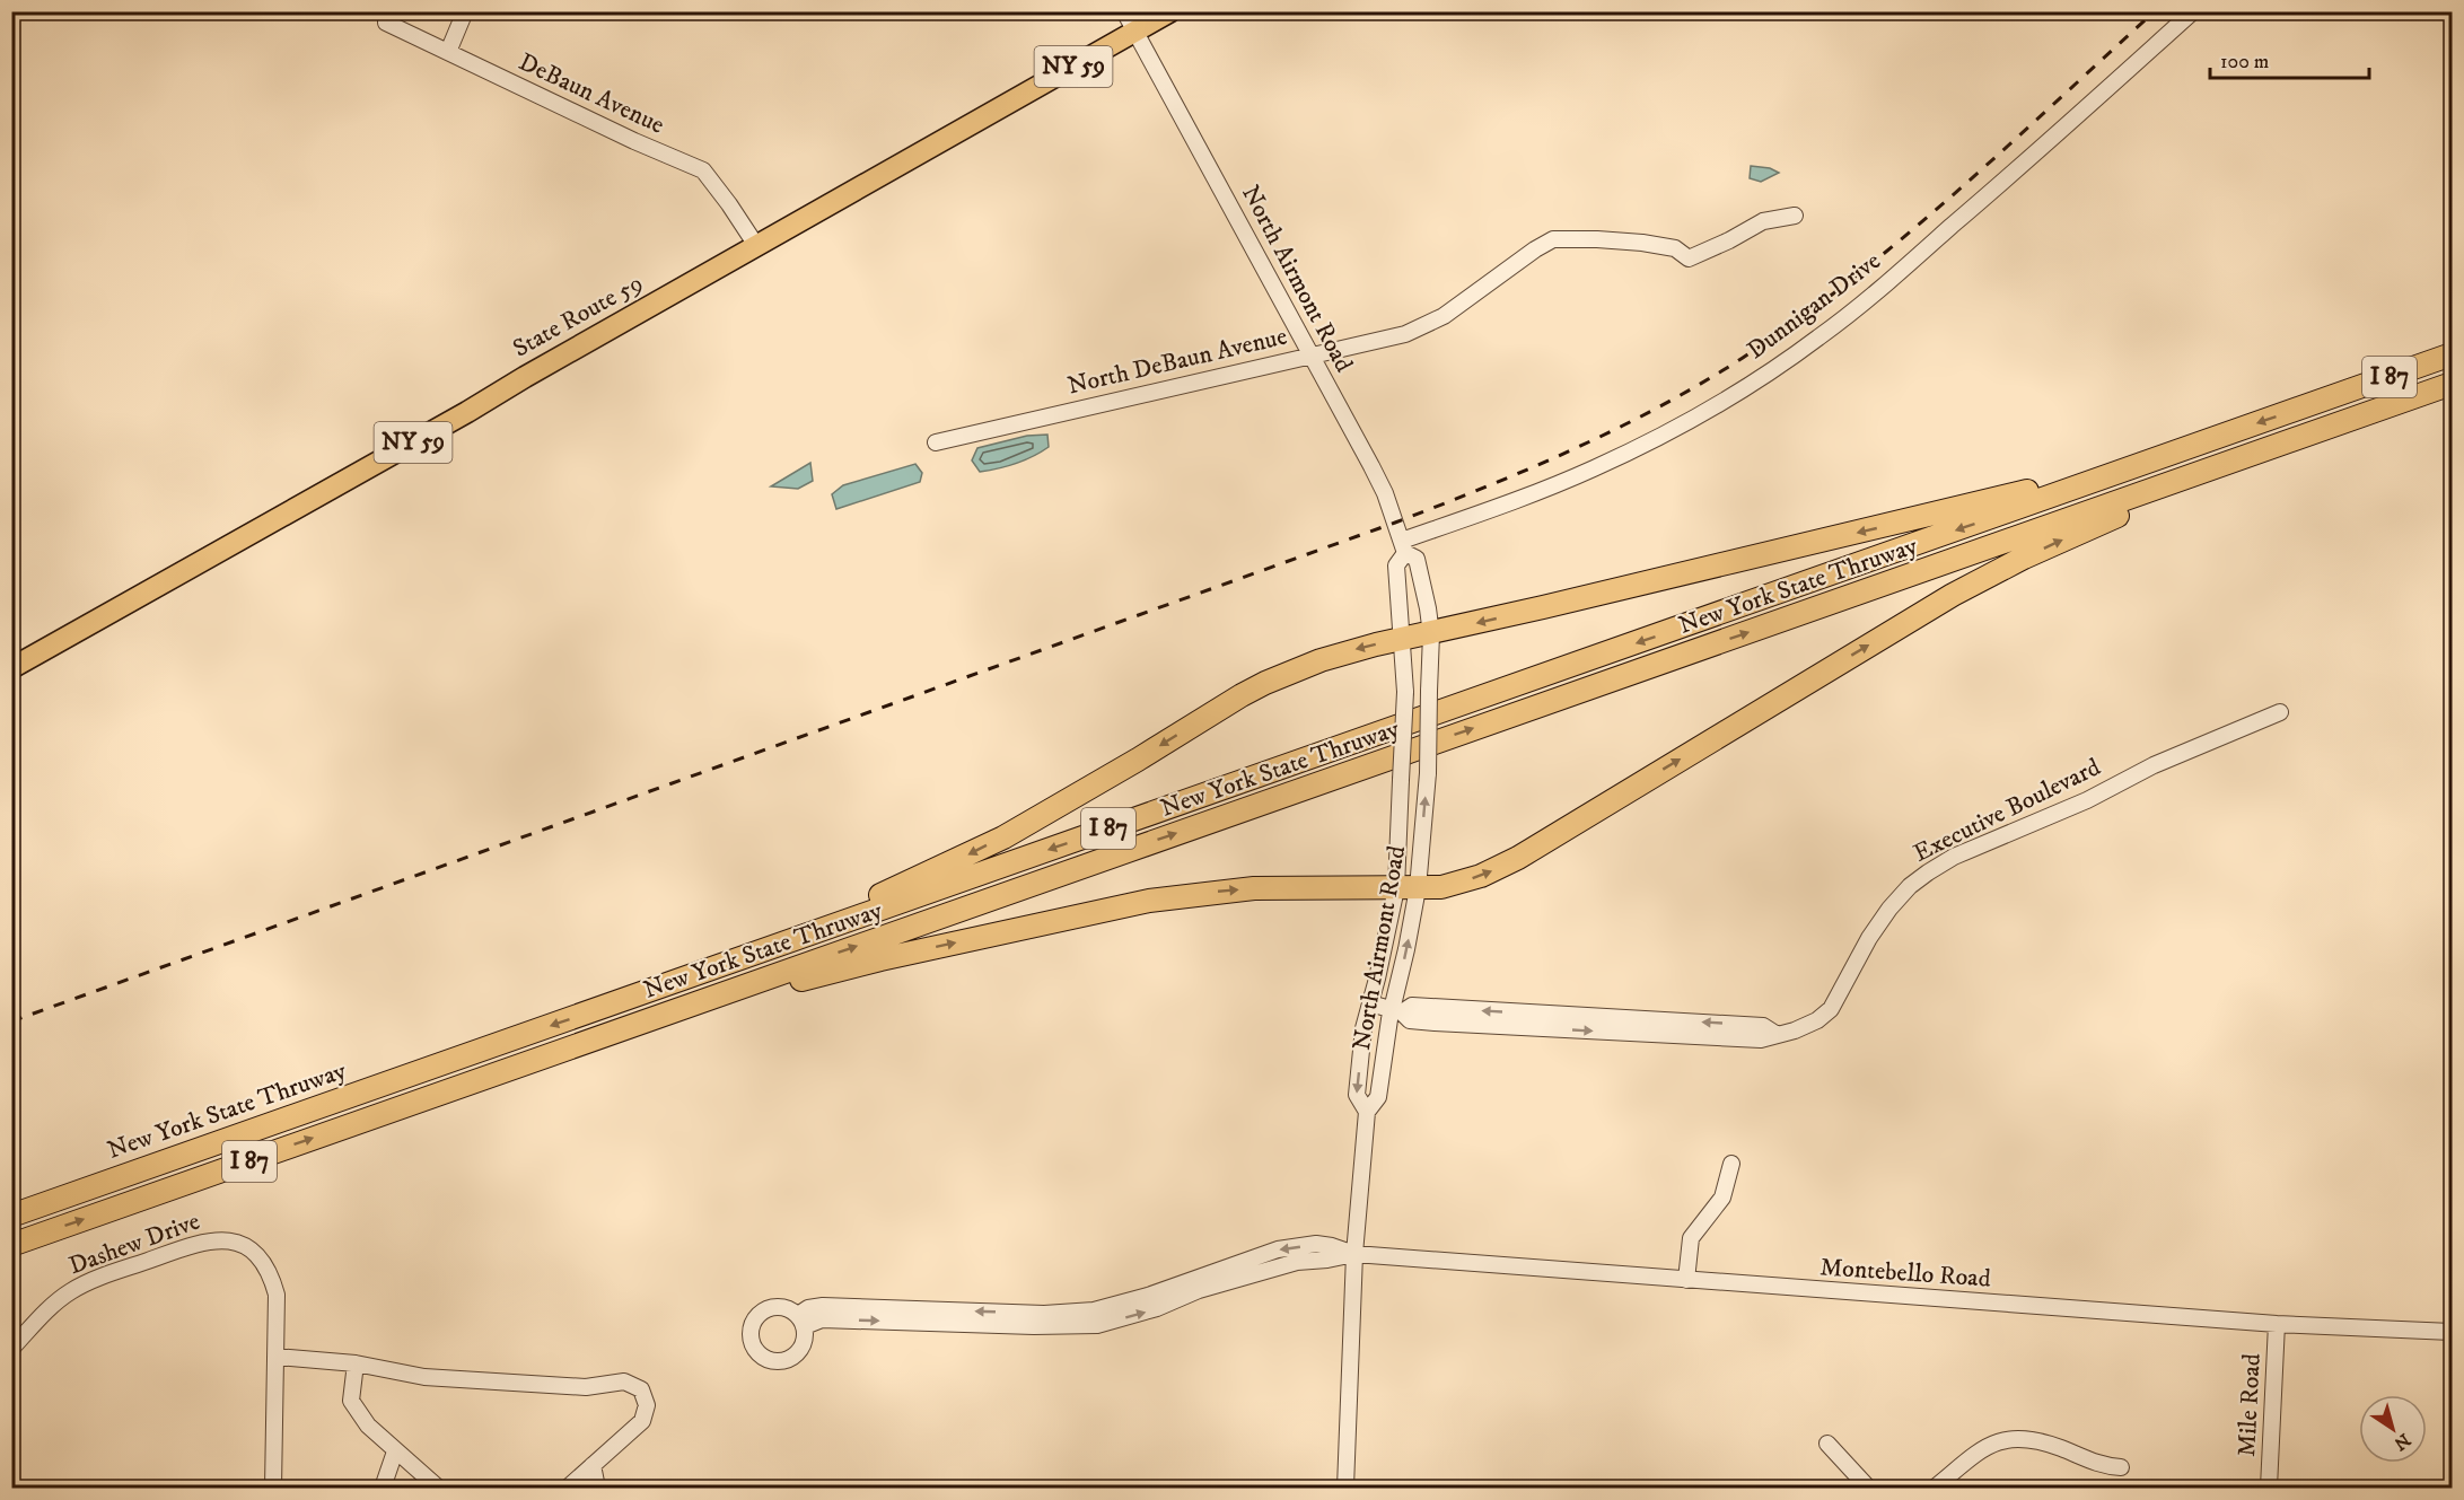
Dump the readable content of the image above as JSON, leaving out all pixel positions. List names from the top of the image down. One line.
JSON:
{"streets":{"highway":["I 87","New York State Thruway"],"main road":["NY 59","State Route 59"],"street":["DeBaun Avenue","North Airmont Road","Dunnigan Drive","North DeBaun Avenue","Executive Boulevard","Dashew Drive","Montebello Road","Mile Road"]},"crossings":[["DeBaun Avenue","State Route 59"],["North Airmont Road","Dunnigan Drive"],["North Airmont Road","State Route 59"],["North Airmont Road","North DeBaun Avenue"],["North Airmont Road","Executive Boulevard"],["North Airmont Road","Montebello Road"],["Montebello Road","Mile Road"]],"scale_bar":"100 m","north":"bottom right"}
